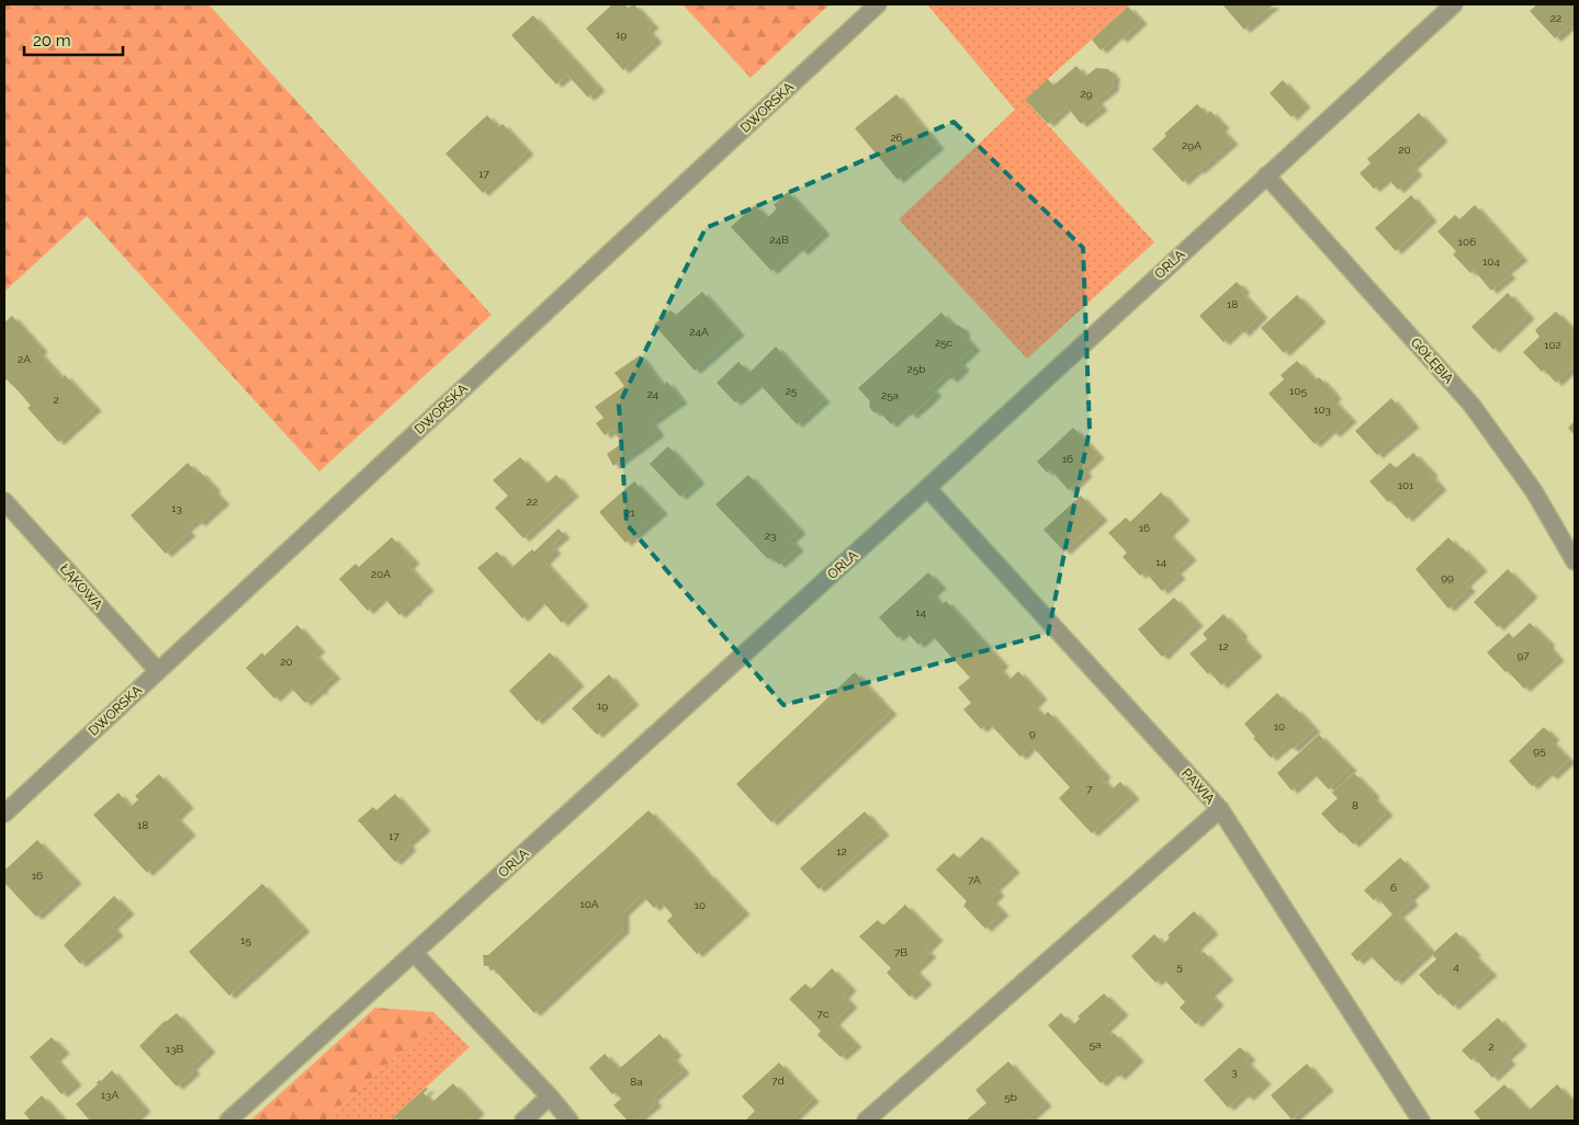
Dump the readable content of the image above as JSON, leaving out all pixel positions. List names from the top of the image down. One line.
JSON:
{"streets":{"street":["DWORSKA","ORLA","GOŁĘBIA","ŁĄKOWA","PAWIA"]},"crossings":[["DWORSKA","ŁĄKOWA"],["ORLA","GOŁĘBIA"],["ORLA","PAWIA"]],"house_numbers":["22","19","29","26","29A","20","17","24B","106","104","18","24A","25c","102","2A","25b","25","105","24","25a","2","103","16","101","22","13","21","16","23","14","20A","99","14","12","97","20","19","10","9","95","7","8","18","17","12","16","7A","6","10A","10","15","7B","5","4","7c","5a","2","13B","3","7d","8a","13A","5b"],"scale_bar":"20 m"}
